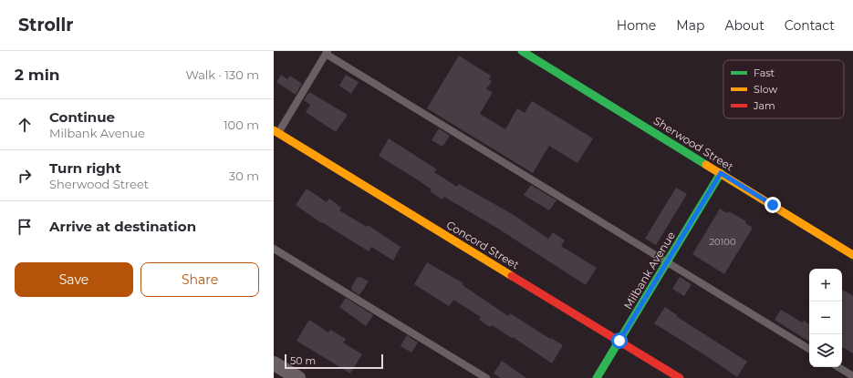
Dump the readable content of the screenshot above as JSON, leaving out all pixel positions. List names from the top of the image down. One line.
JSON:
{"streets":{"street":["Sherwood Street","Concord Street","Milbank Avenue"]},"crossings":[["Sherwood Street","Milbank Avenue"],["Concord Street","Milbank Avenue"]],"house_numbers":["20100"],"legend":["Fast","Slow","Jam"],"scale_bar":"50 m","page":{"header":"Strollr","nav":["Home","Map","About","Contact"],"heading":["2 min","Walk · 130 m"],"list":[["Continue","Milbank Avenue","100 m"],["Turn right","Sherwood Street","30 m"],"Arrive at destination"],"buttons":["Save","Share"],"map_buttons":["+","−"],"scale":"50 m"}}
